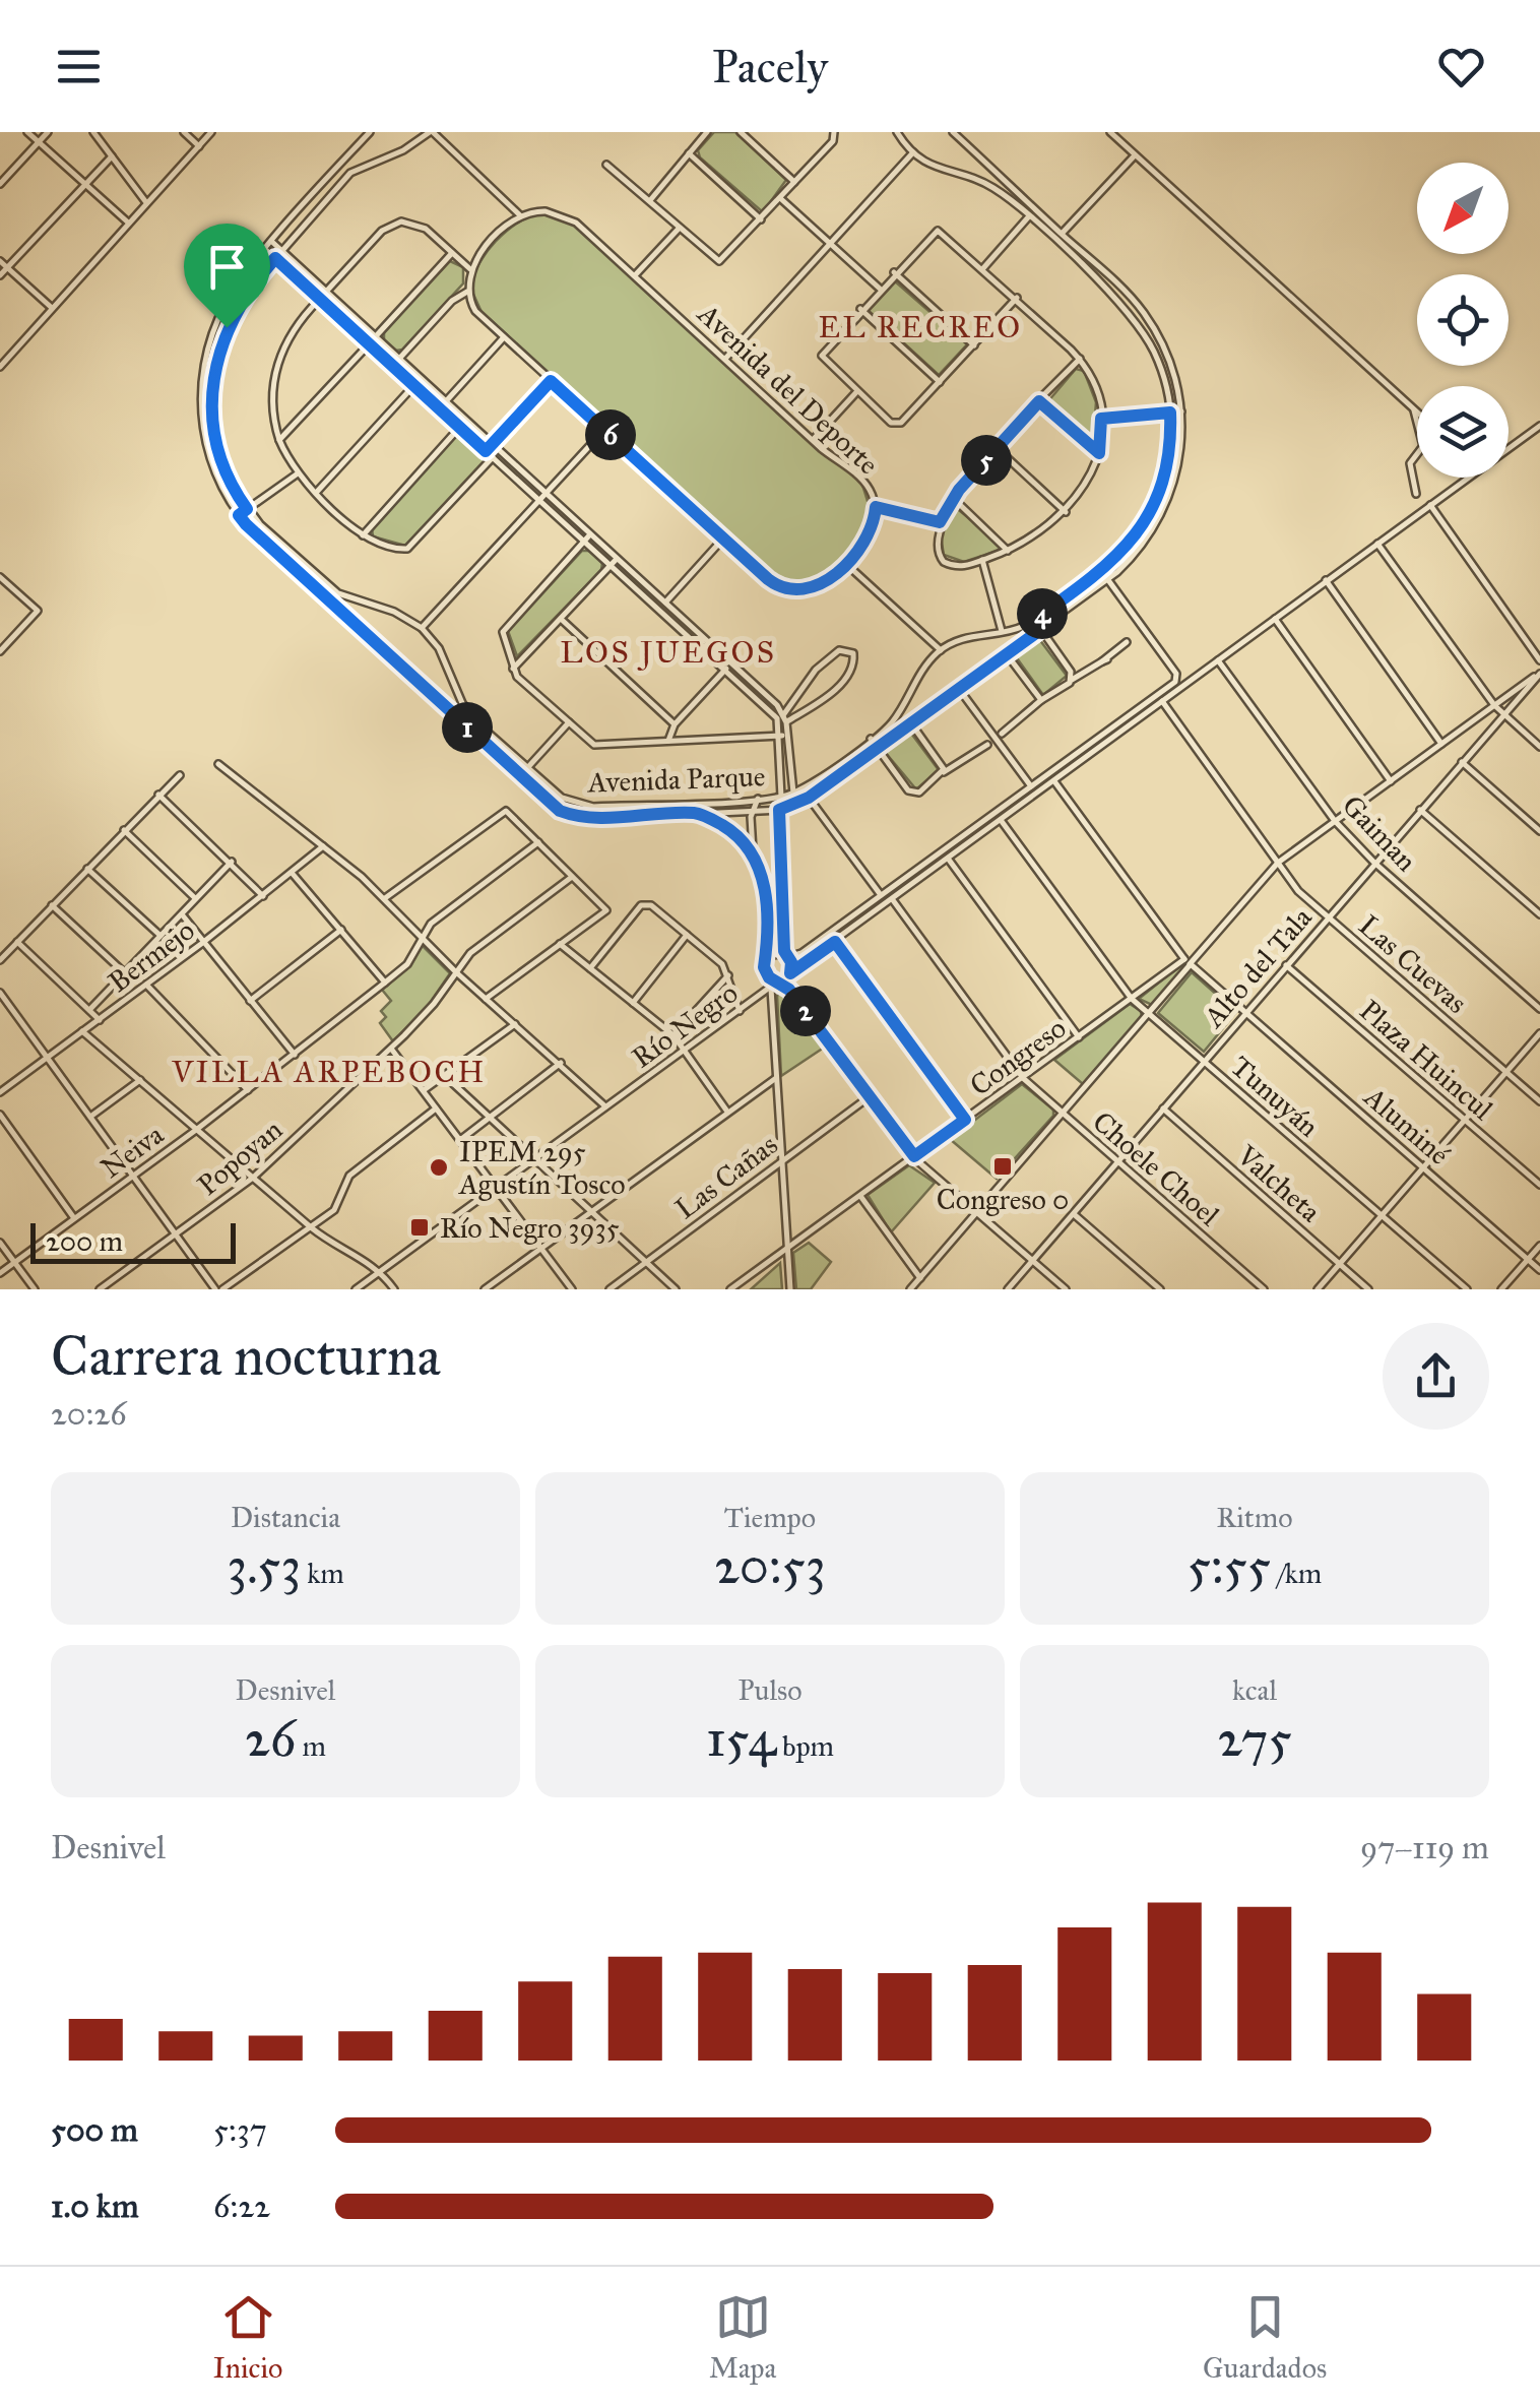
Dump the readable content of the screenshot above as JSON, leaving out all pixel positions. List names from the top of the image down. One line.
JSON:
{"streets":{"street":["Avenida del Deporte","Avenida Parque","Gaiman","Bermejo","Las Cuevas","Alto del Tala","Río Negro","Congreso","Plaza Huincul","Tunuyán","Aluminé","Neiva","Popoyan","Choele Choel","Las Cañas","Valcheta"]},"crossings":[["Gaiman","Alto del Tala"],["Gaiman","Río Negro"],["Las Cuevas","Alto del Tala"],["Las Cuevas","Río Negro"],["Alto del Tala","Plaza Huincul"],["Alto del Tala","Tunuyán"],["Alto del Tala","Aluminé"],["Alto del Tala","Choele Choel"],["Alto del Tala","Valcheta"],["Río Negro","Tunuyán"],["Río Negro","Aluminé"],["Río Negro","Choele Choel"],["Congreso","Tunuyán"],["Congreso","Aluminé"],["Congreso","Choele Choel"]],"districts":["EL RECREO","LOS JUEGOS","VILLA ARPEBOCH"],"places":{"transit":["Congreso 0","Río Negro 3935"],"other":["IPEM 295 Agustín Tosco"]},"scale_bar":"200 m","north":"bottom left","page":{"header":"Pacely","pins":["6","5","4","1","2"],"scale":"200 m","heading":["Carrera nocturna","20:26"],"stats":[["Distancia","3.53 km"],["Tiempo","20:53"],["Ritmo","5:55 /km"],["Desnivel","26 m"],["Pulso","154 bpm"],["kcal","275"]],"chart":["Desnivel","97–119 m"],"list":[{"name":"500 m","note":"5:37"},{"name":"1.0 km","note":"6:22"}],"tabs":["Inicio","Mapa","Guardados"]}}
